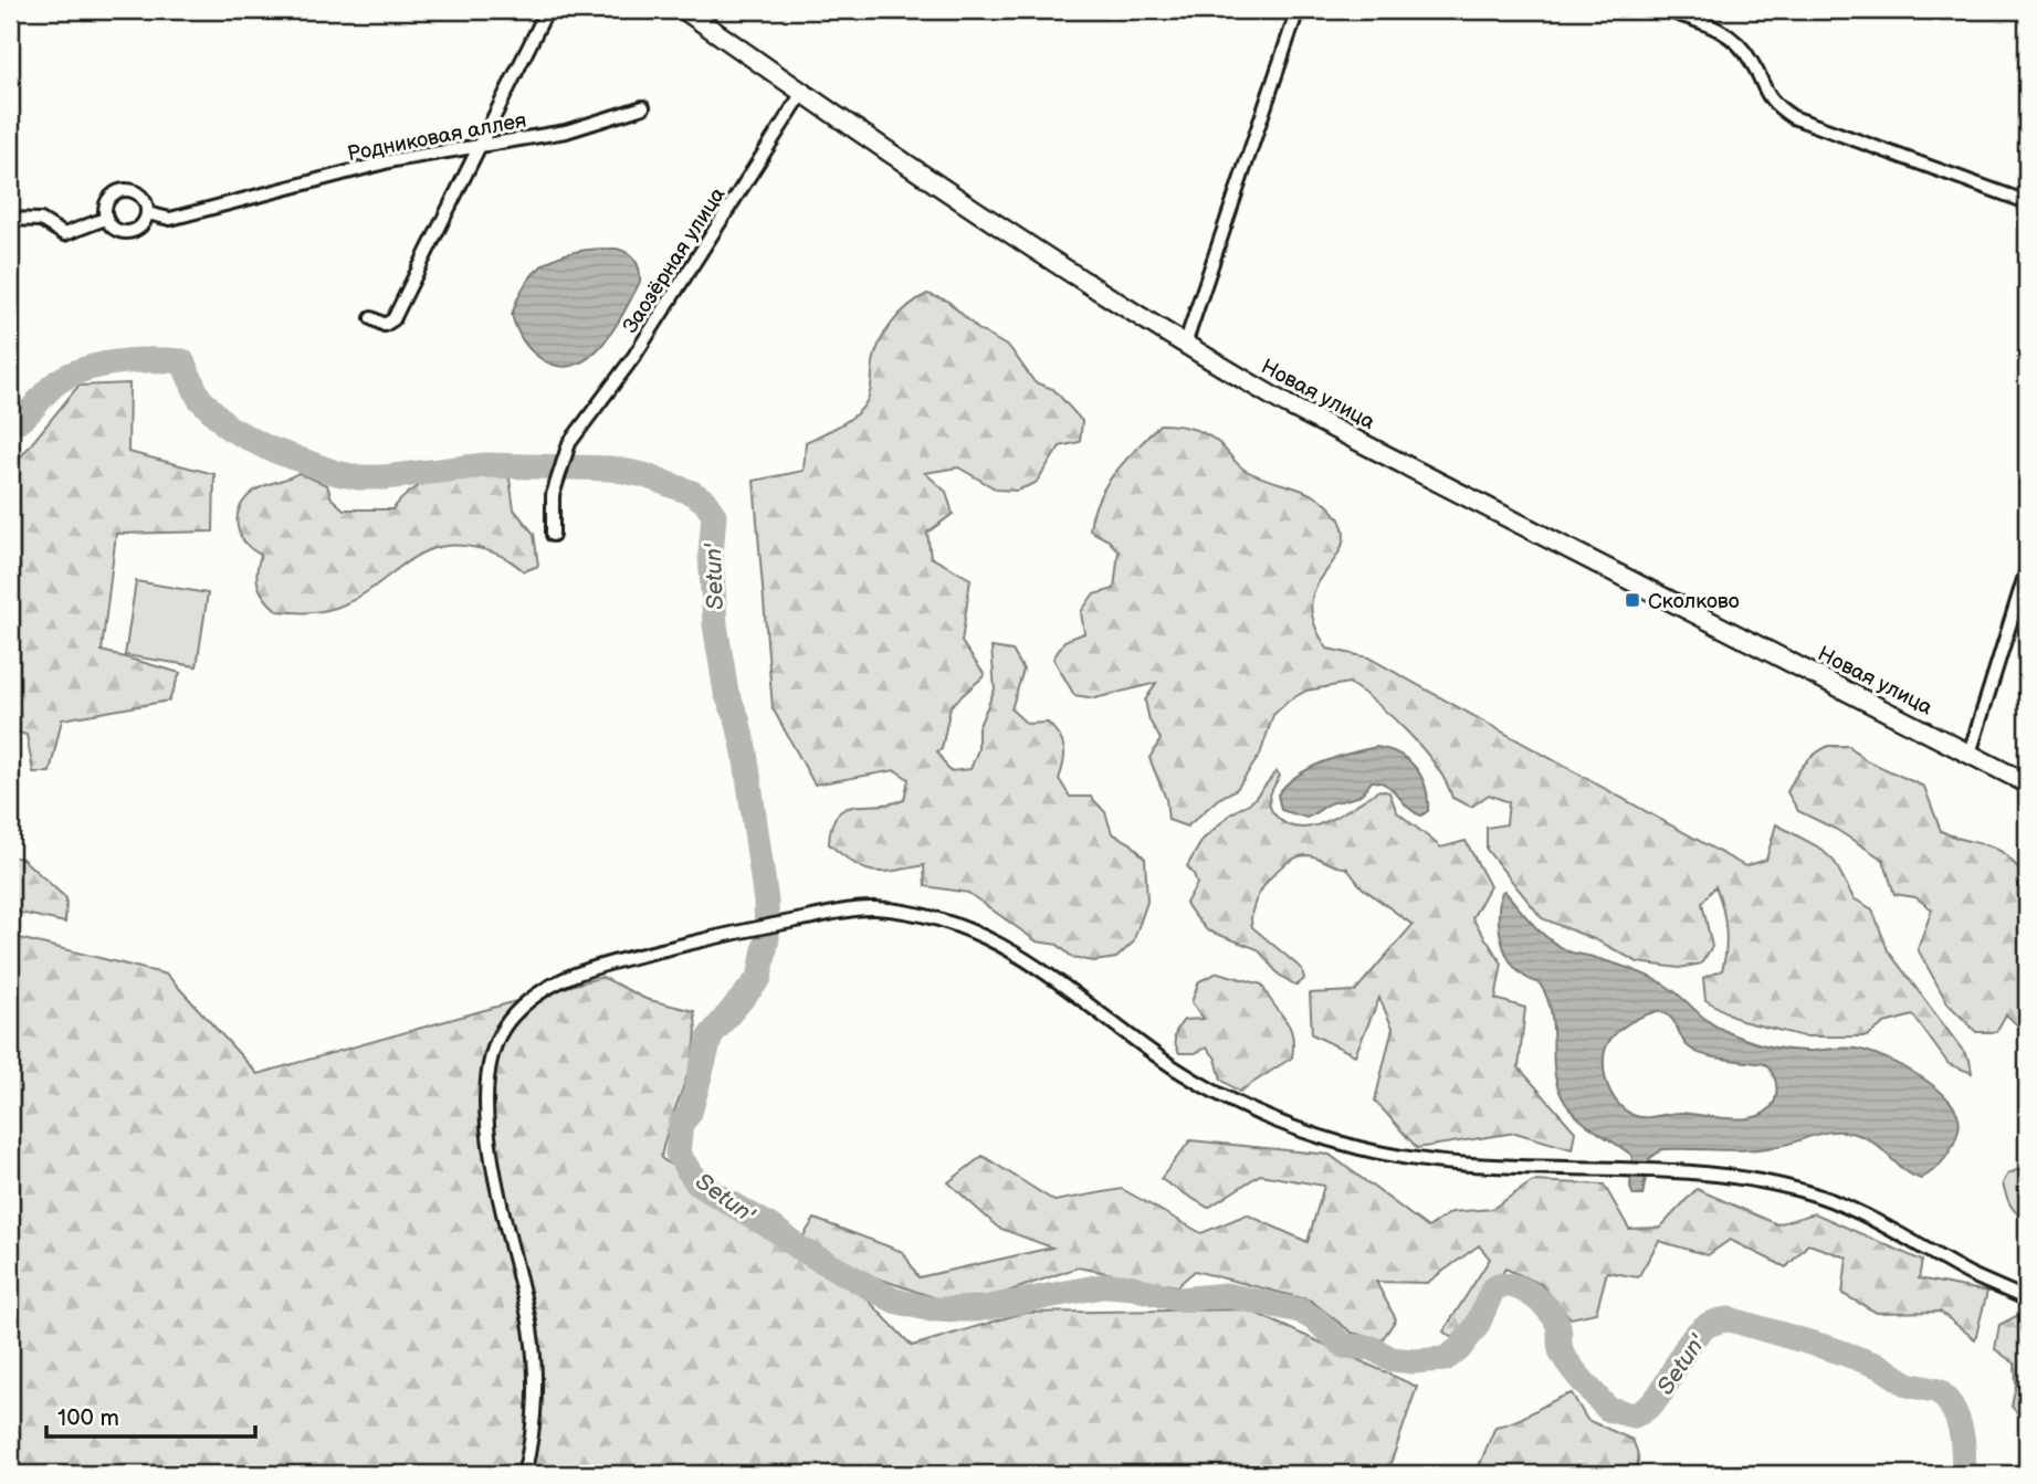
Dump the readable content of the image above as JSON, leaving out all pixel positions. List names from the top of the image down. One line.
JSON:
{"streets":{"street":["Родниковая аллея","Заозёрная улица","Новая улица"]},"crossings":[["Заозёрная улица","Новая улица"]],"water":["Setun'"],"places":{"transit":["Сколково"]},"scale_bar":"100 m"}
